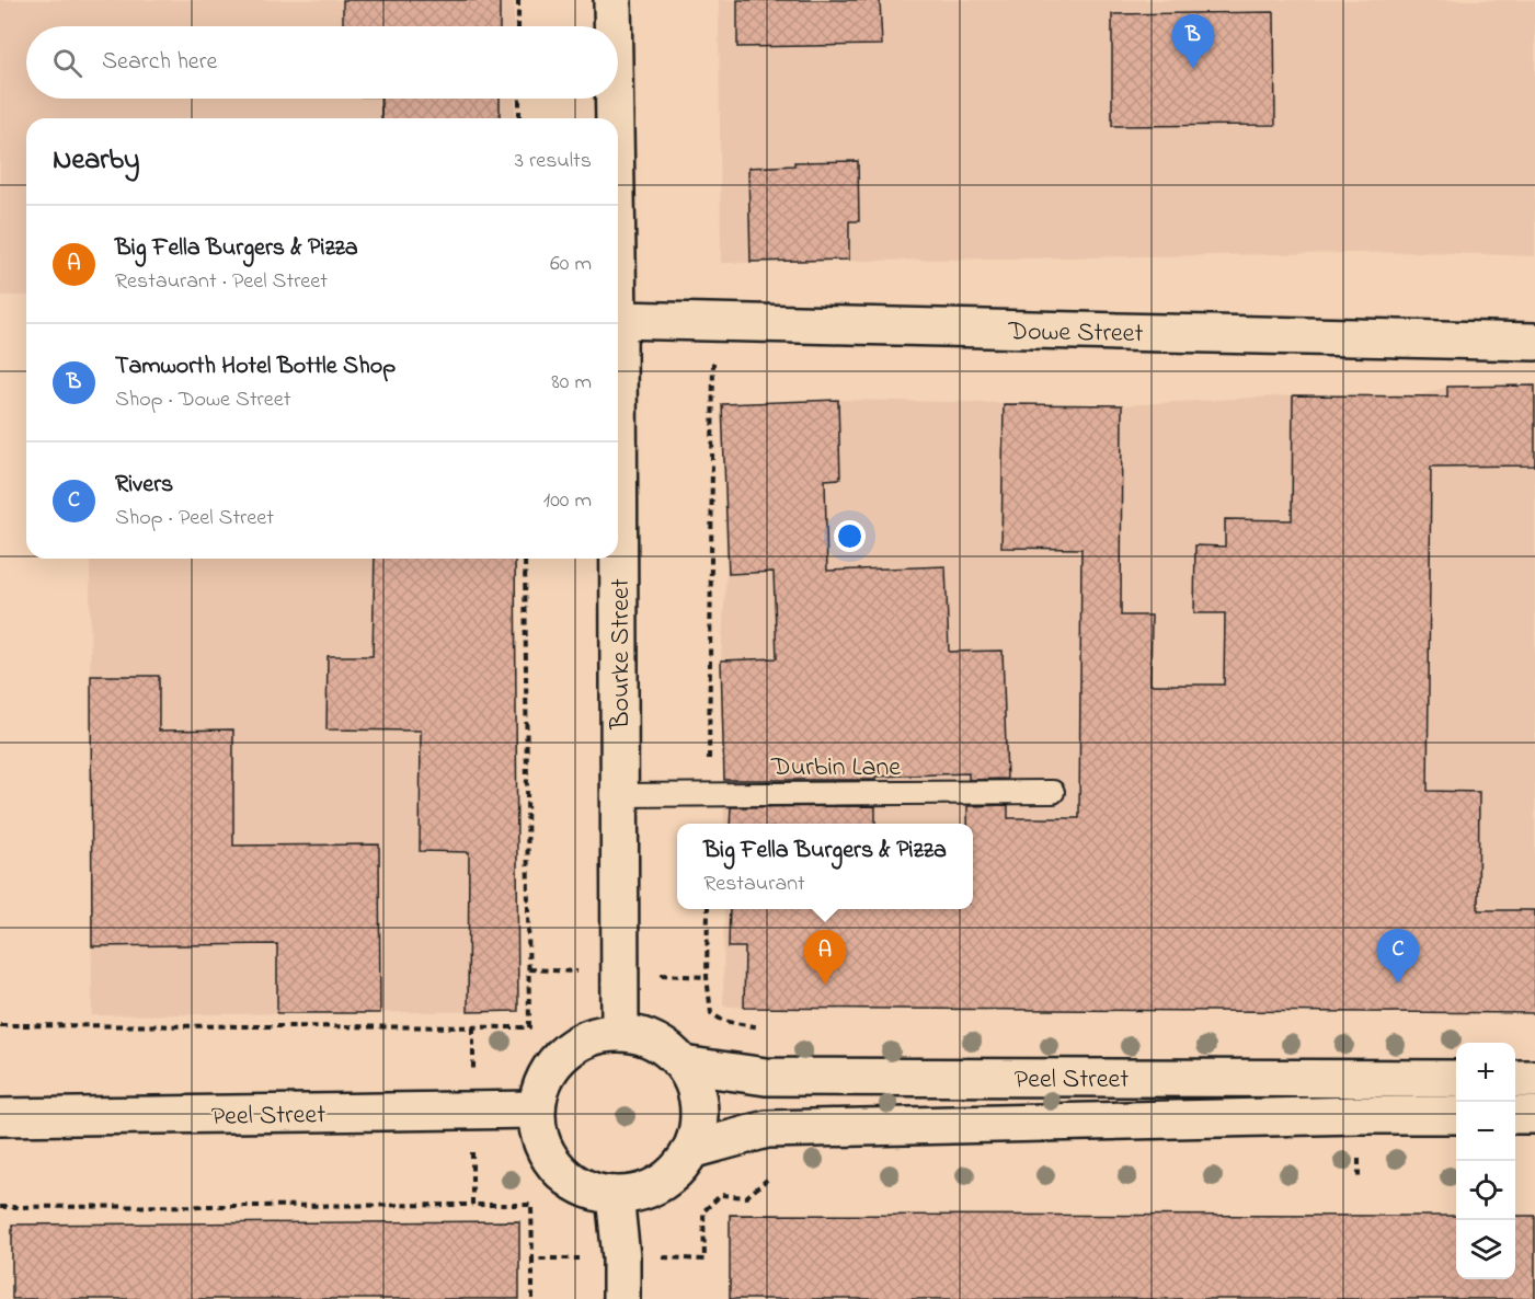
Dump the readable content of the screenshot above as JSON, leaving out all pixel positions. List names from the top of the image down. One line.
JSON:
{"streets":{"main road":["Dowe Street","Bourke Street","Peel Street"],"lane":["Durbin Lane"]},"crossings":[["Dowe Street","Bourke Street"],["Bourke Street","Durbin Lane"],["Bourke Street","Peel Street"]],"page":{"pins":["B","C","A"],"search":"Search here","heading":["Nearby","3 results"],"list":[{"mark":"A","name":"Big Fella Burgers & Pizza","note":"Restaurant · Peel Street","value":"60 m"},{"mark":"B","name":"Tamworth Hotel Bottle Shop","note":"Shop · Dowe Street","value":"80 m"},{"mark":"C","name":"Rivers","note":"Shop · Peel Street","value":"100 m"}],"popup":["Big Fella Burgers & Pizza","Restaurant"],"map_buttons":["+","−"]}}
